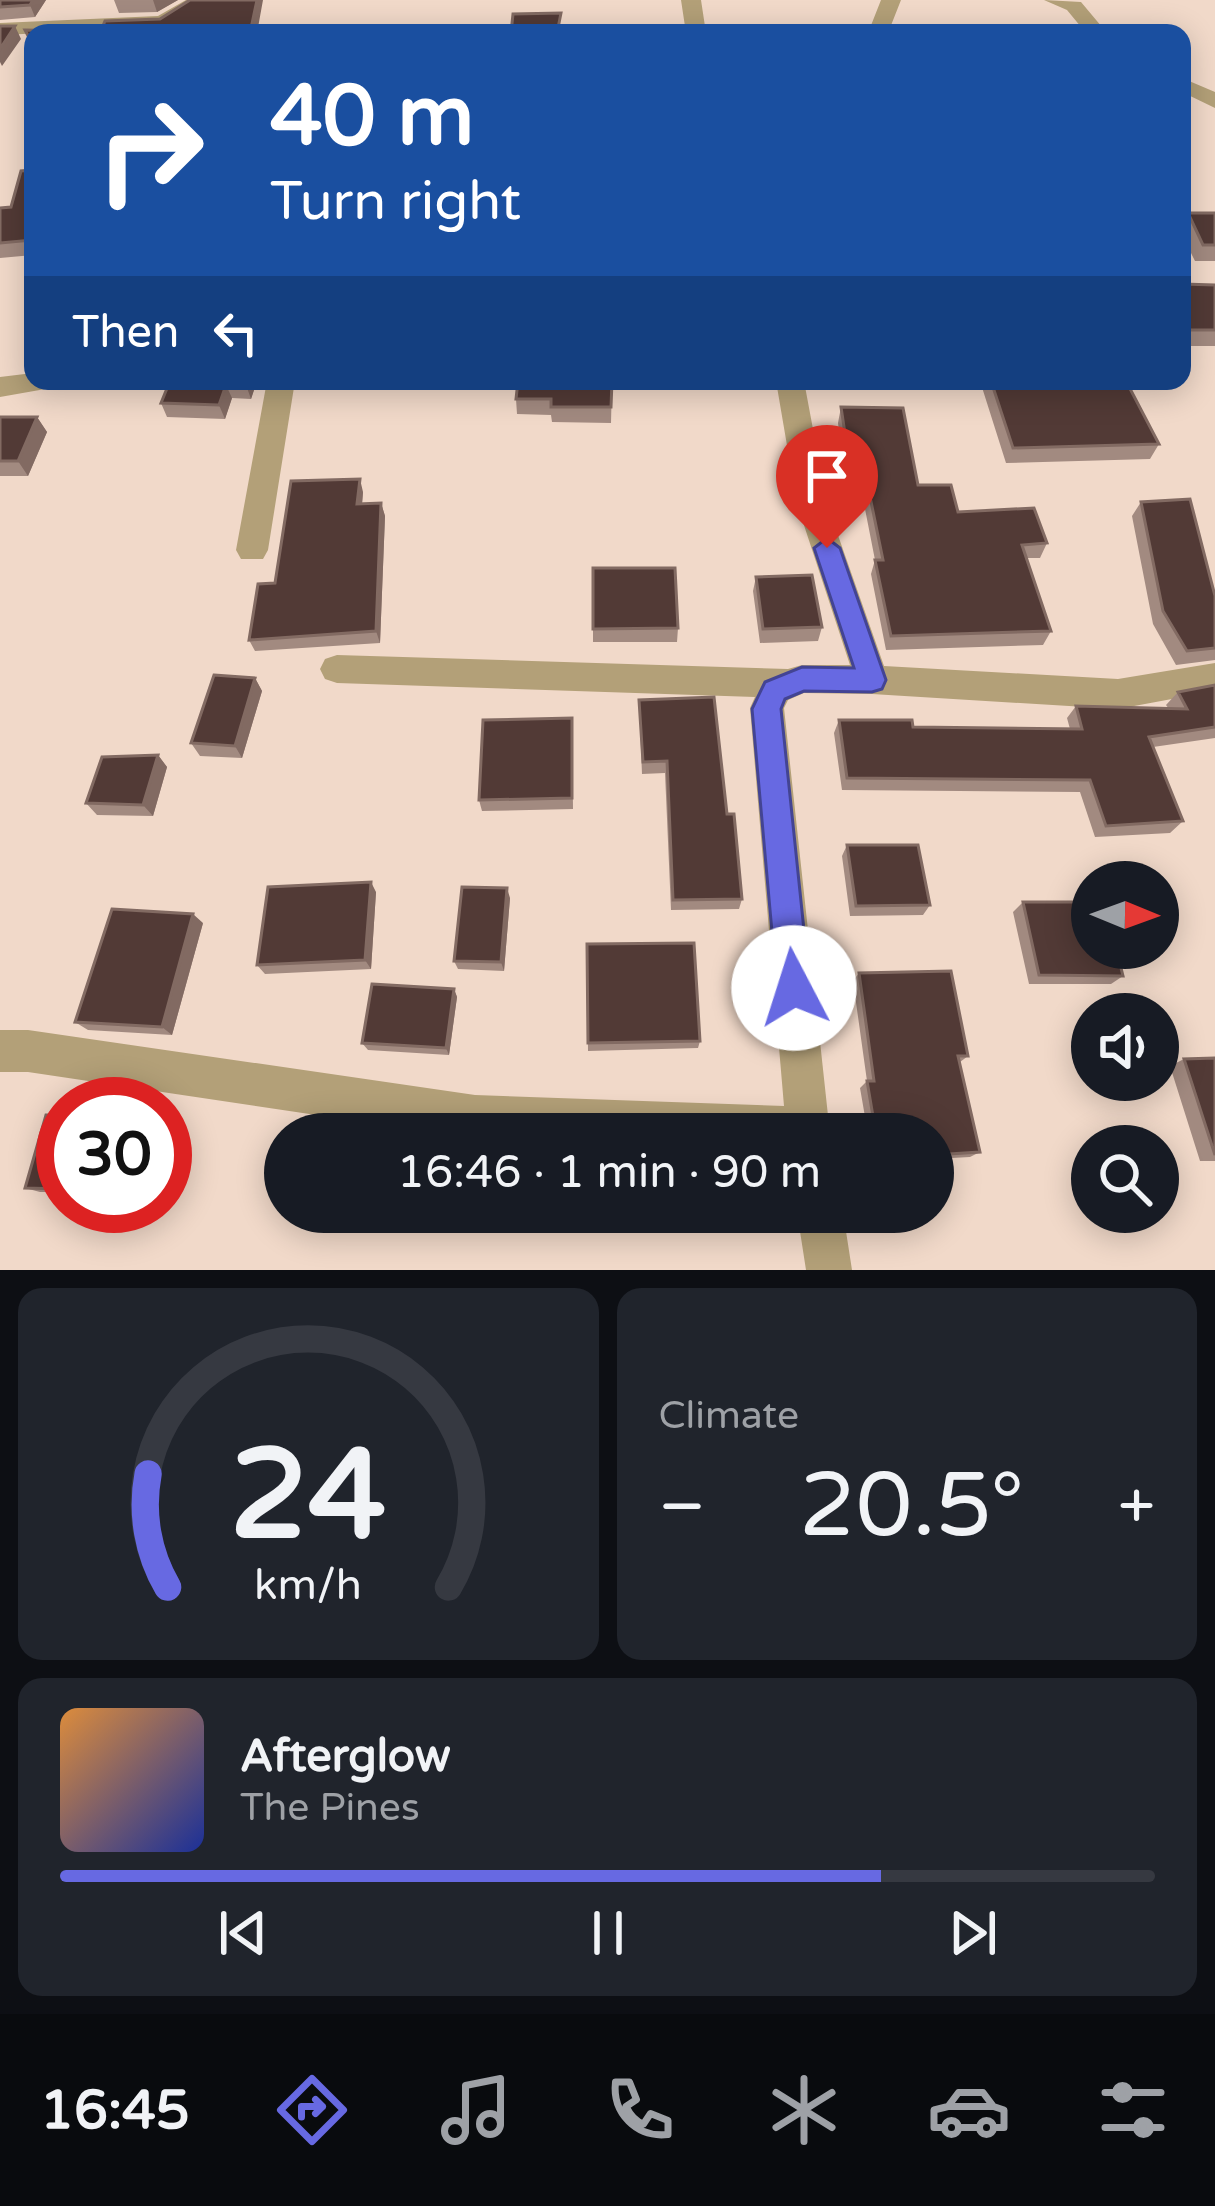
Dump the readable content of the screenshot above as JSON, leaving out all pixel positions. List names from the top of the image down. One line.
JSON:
{"north":"right","page":{"turn":["40 m","Turn right"],"then":"Then","limit":"30","trip":"16:46 · 1 min · 90 m","tile":"Climate","heat":["−","20.5°","+"],"song":["Afterglow","The Pines"],"tabs":"16:45","gauge":["24","km/h"]}}
